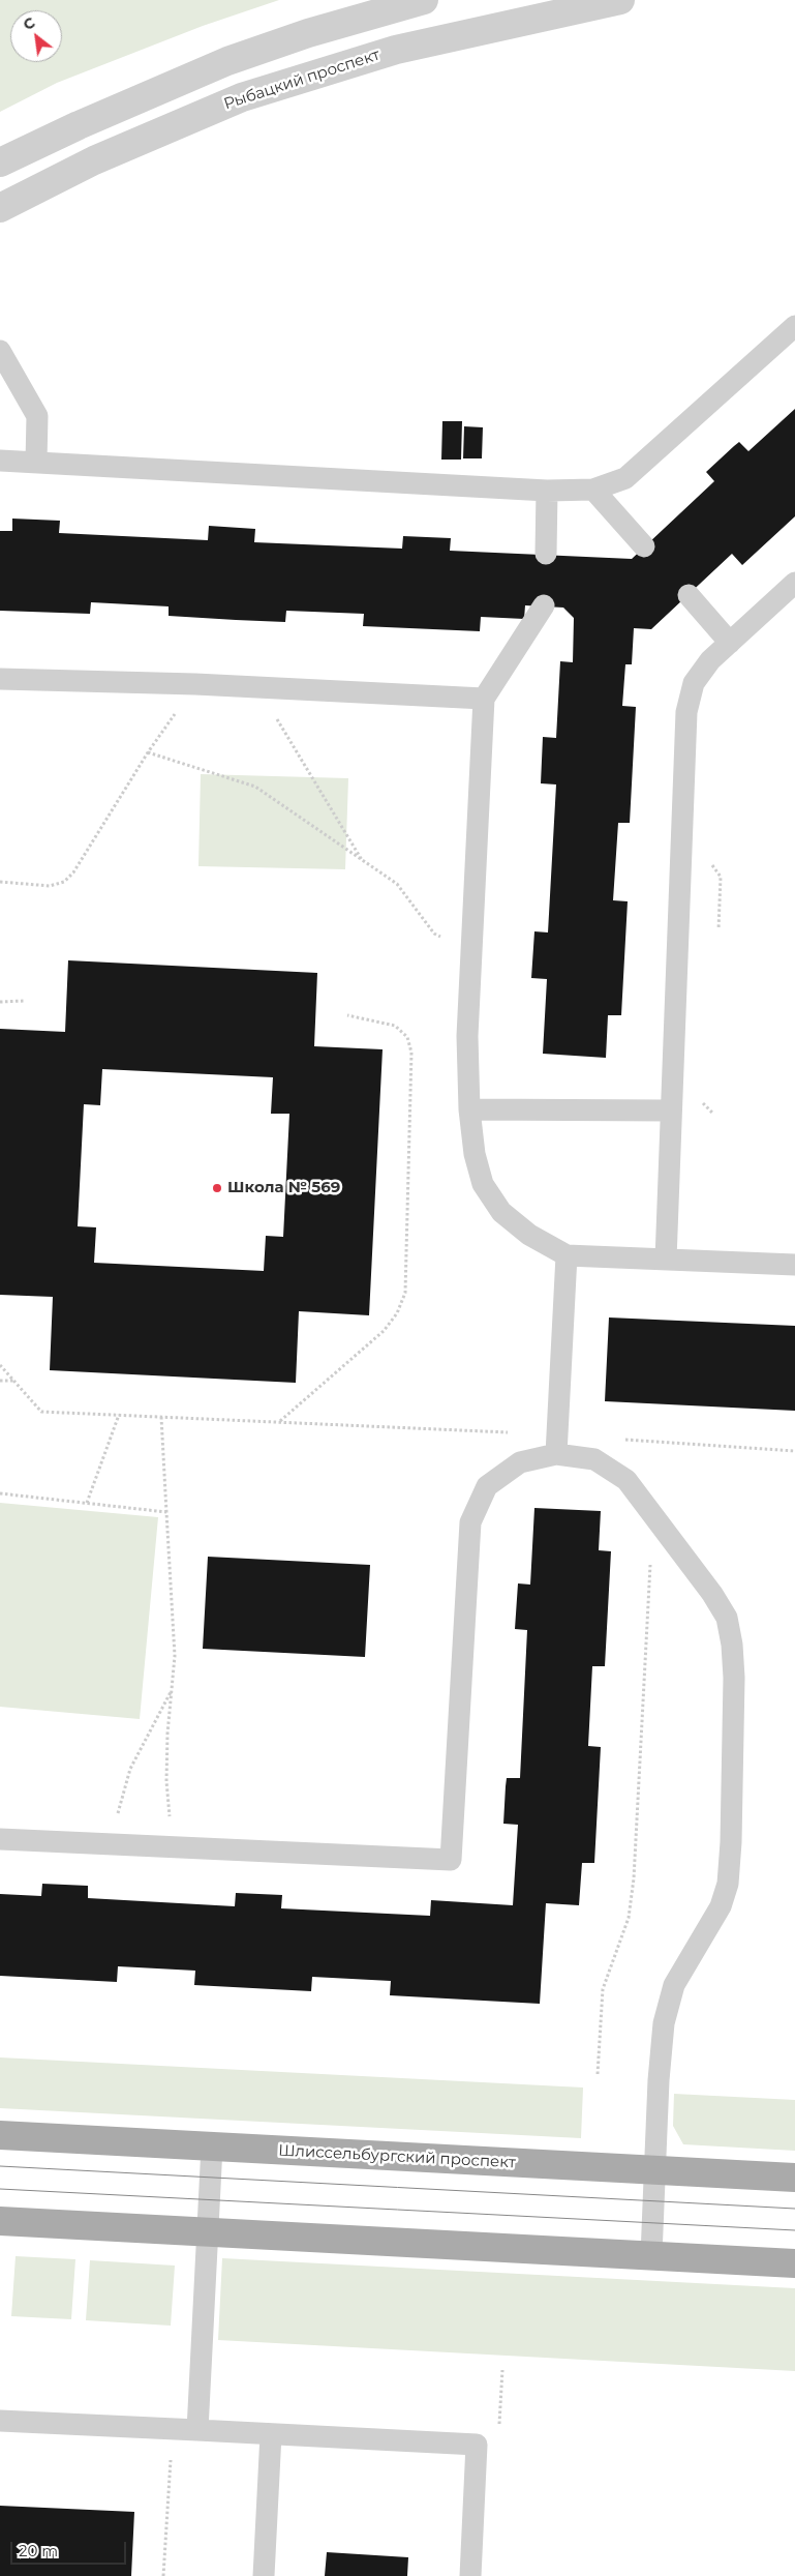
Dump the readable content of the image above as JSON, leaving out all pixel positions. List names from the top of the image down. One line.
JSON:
{"streets":{"main road":["Шлиссельбургский проспект"],"street":["Рыбацкий проспект"]},"places":["Школа № 569"],"scale_bar":"20 m","north":"top left"}
